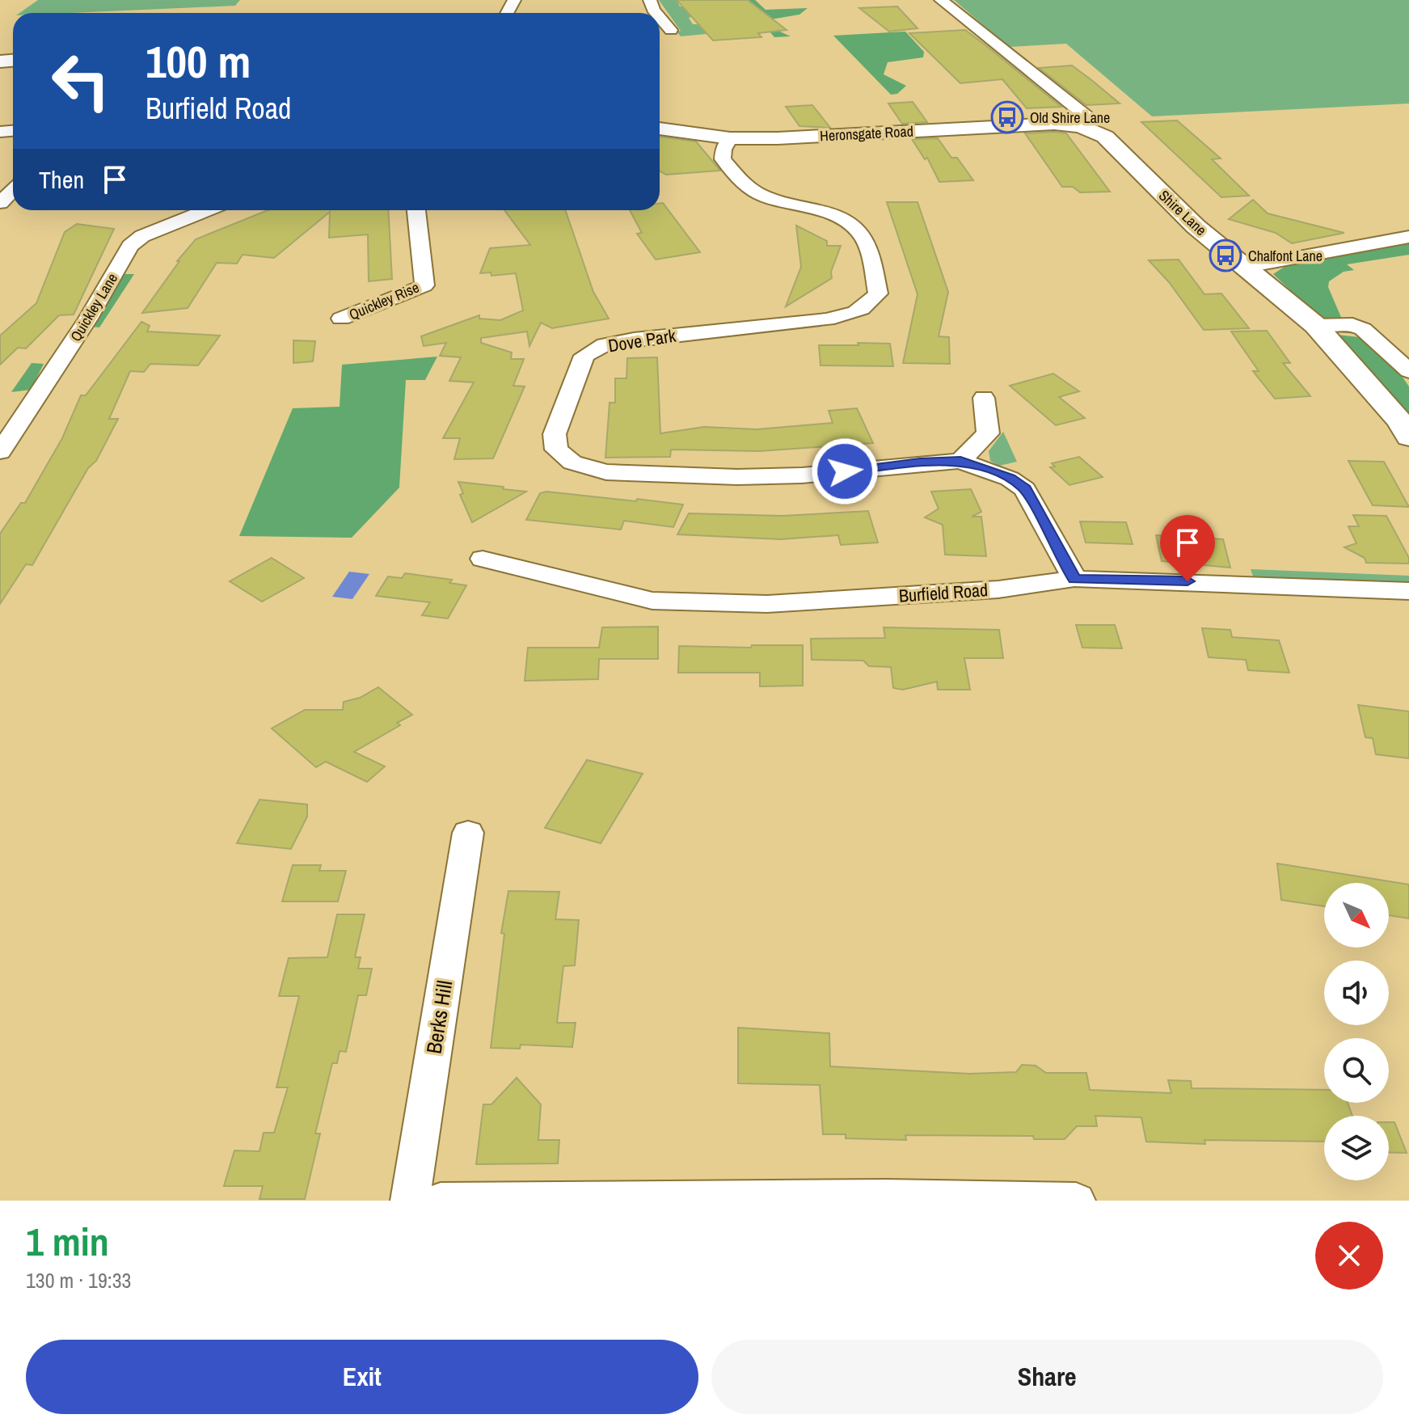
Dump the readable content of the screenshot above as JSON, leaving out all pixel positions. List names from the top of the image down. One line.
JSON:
{"streets":{"street":["Heronsgate Road","Shire Lane","Quickley Rise","Quickley Lane","Dove Park","Burfield Road","Berks Hill"]},"crossings":[["Heronsgate Road","Shire Lane"],["Heronsgate Road","Dove Park"],["Dove Park","Burfield Road"]],"places":{"bus stop":["Old Shire Lane","Chalfont Lane"]},"north":"bottom right","page":{"turn":["100 m","Burfield Road"],"then":"Then","heading":["1 min","130 m · 19:33"],"buttons":["Exit","Share"]}}
